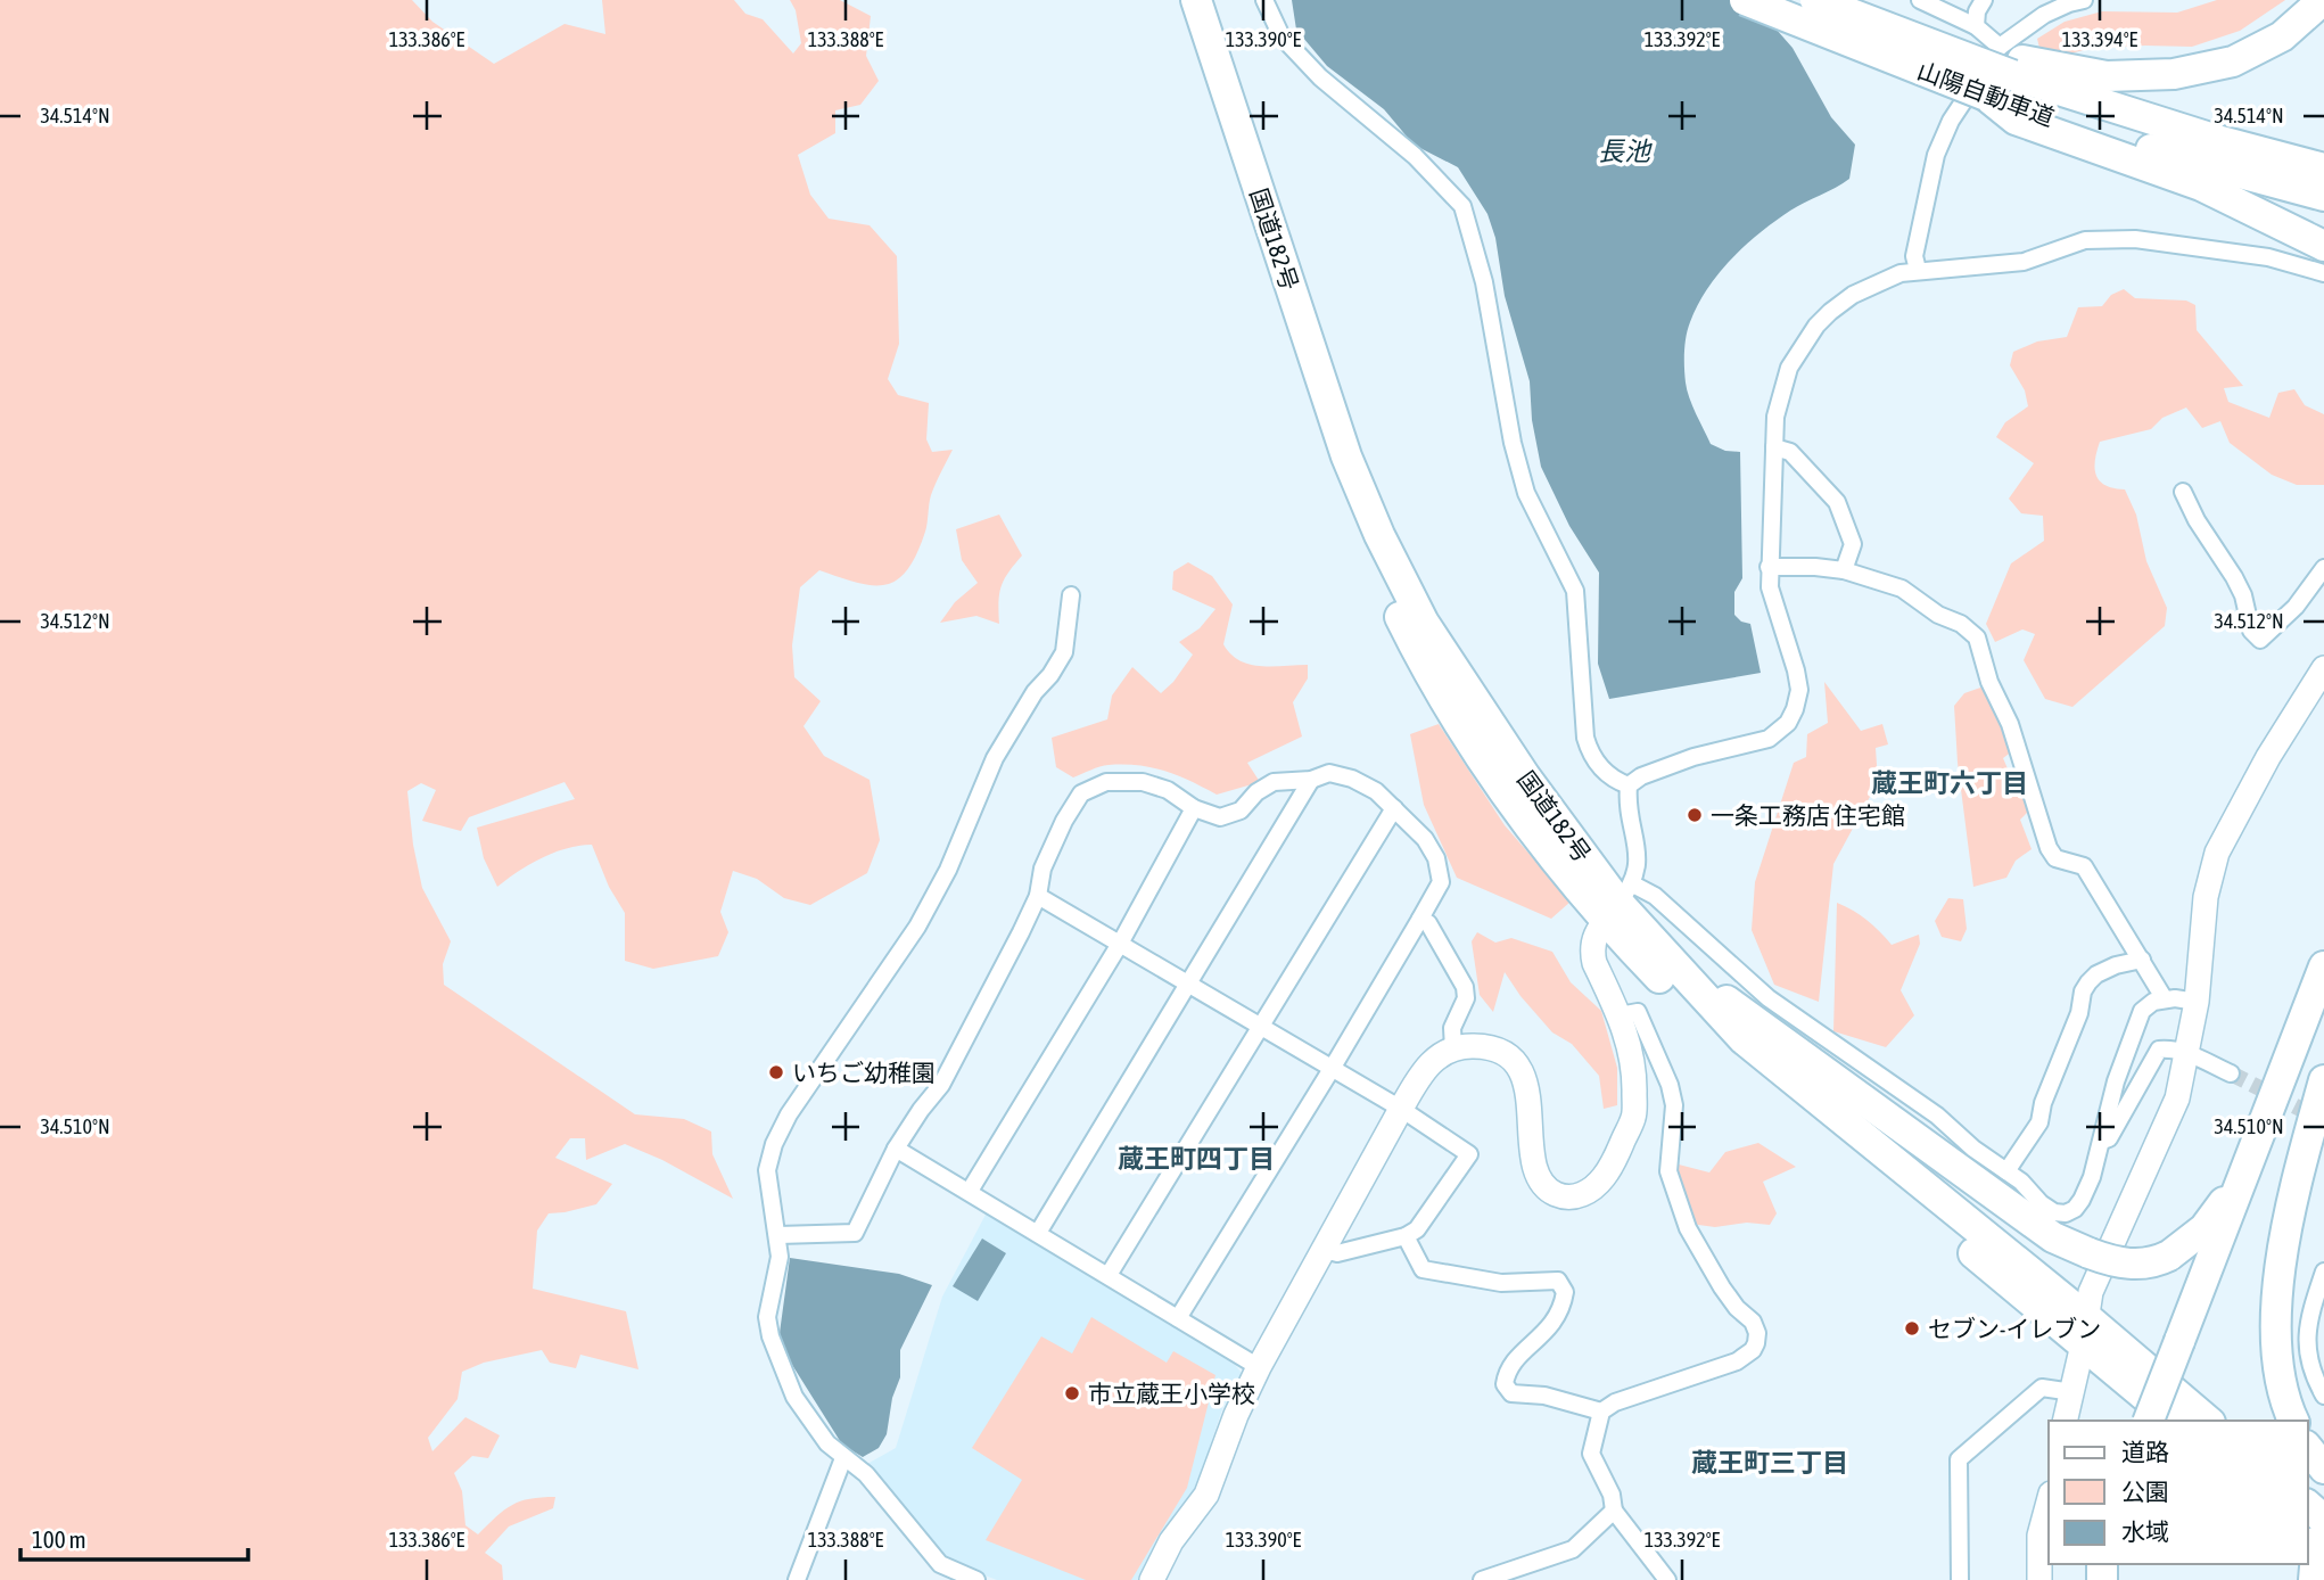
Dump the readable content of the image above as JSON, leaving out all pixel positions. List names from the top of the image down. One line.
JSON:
{"streets":{"highway":["山陽自動車道","国道182号"]},"districts":["蔵王町六丁目","蔵王町四丁目","蔵王町三丁目"],"water":["長池"],"places":["一条工務店 住宅館","いちご幼稚園","セブン-イレブン","市立蔵王小学校"],"legend":["道路","公園","水域"],"scale_bar":"100 m","coordinates":["133.386°E","133.388°E","133.390°E","133.392°E","133.394°E","34.514°N","34.512°N","34.510°N"]}
